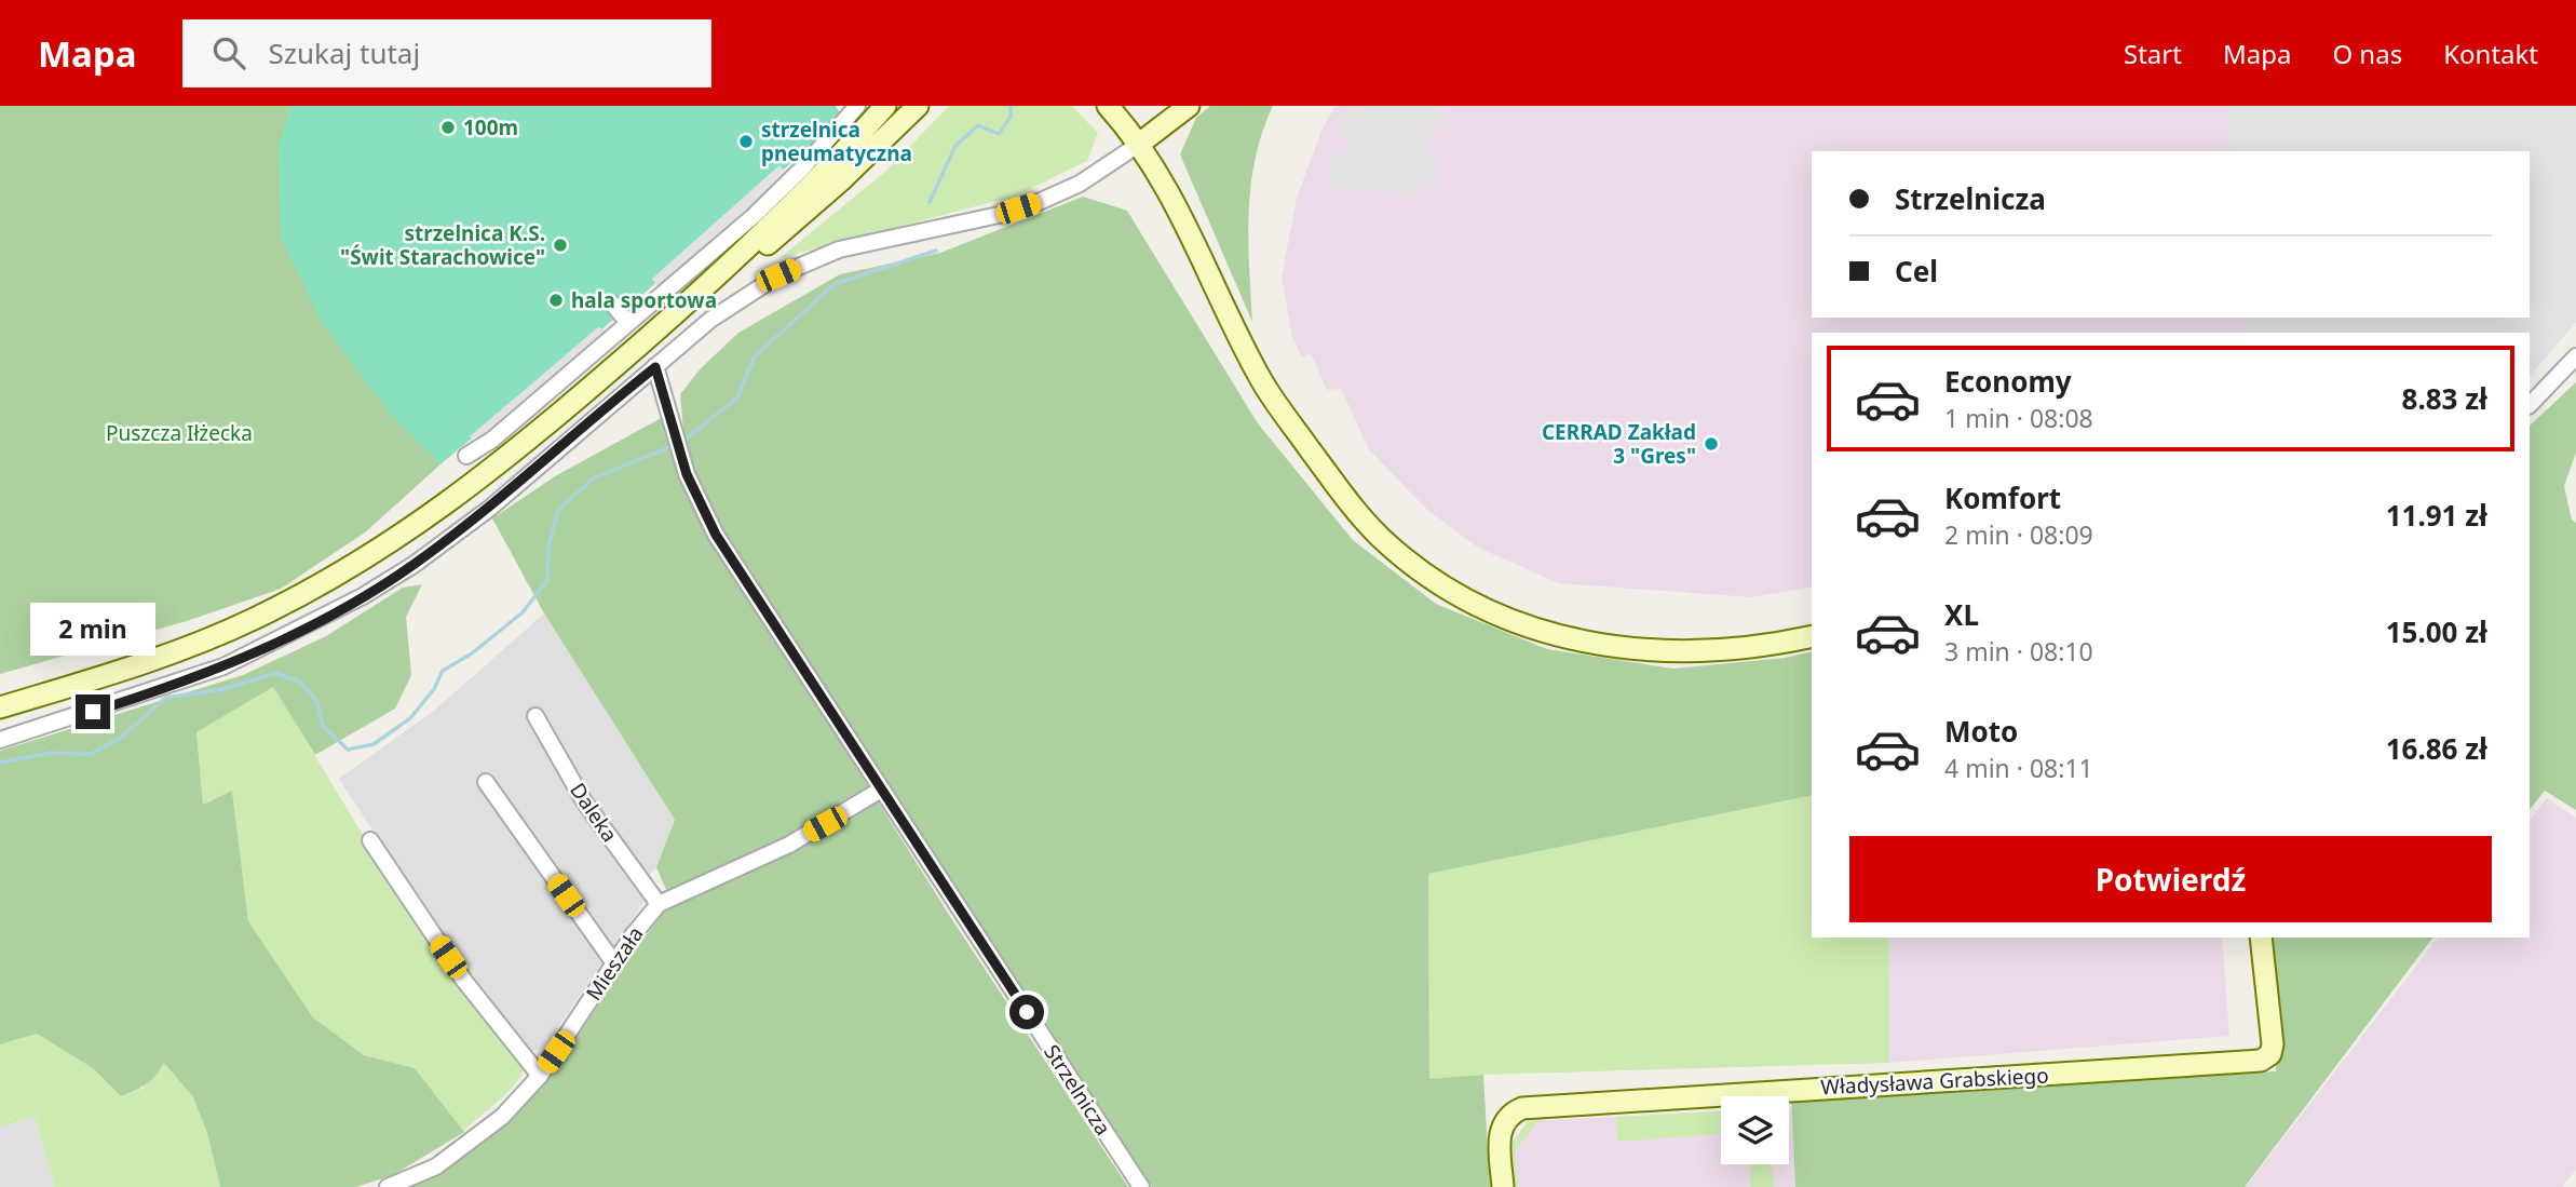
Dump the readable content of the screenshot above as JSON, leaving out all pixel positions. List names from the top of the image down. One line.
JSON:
{"streets":{"street":["Daleka","Mieszała","Władysława Grabskiego","Strzelnicza"]},"crossings":[["Daleka","Mieszała"],["Mieszała","Strzelnicza"]],"parks":["Puszcza Iłżecka"],"places":["100m","strzelnica pneumatyczna","strzelnica K.S. \"Świt Starachowice\"","hala sportowa","CERRAD Zakład 3 \"Gres\""],"page":{"header":"Mapa","search":"Szukaj tutaj","nav":["Start","Mapa","O nas","Kontakt"],"banner":["Strzelnicza","Cel"],"list":[{"name":"Economy","note":"1 min · 08:08","value":"8.83 zł"},{"name":"Komfort","note":"2 min · 08:09","value":"11.91 zł"},{"name":"XL","note":"3 min · 08:10","value":"15.00 zł"},{"name":"Moto","note":"4 min · 08:11","value":"16.86 zł"}],"bubble":"2 min","buttons":"Potwierdź"}}
